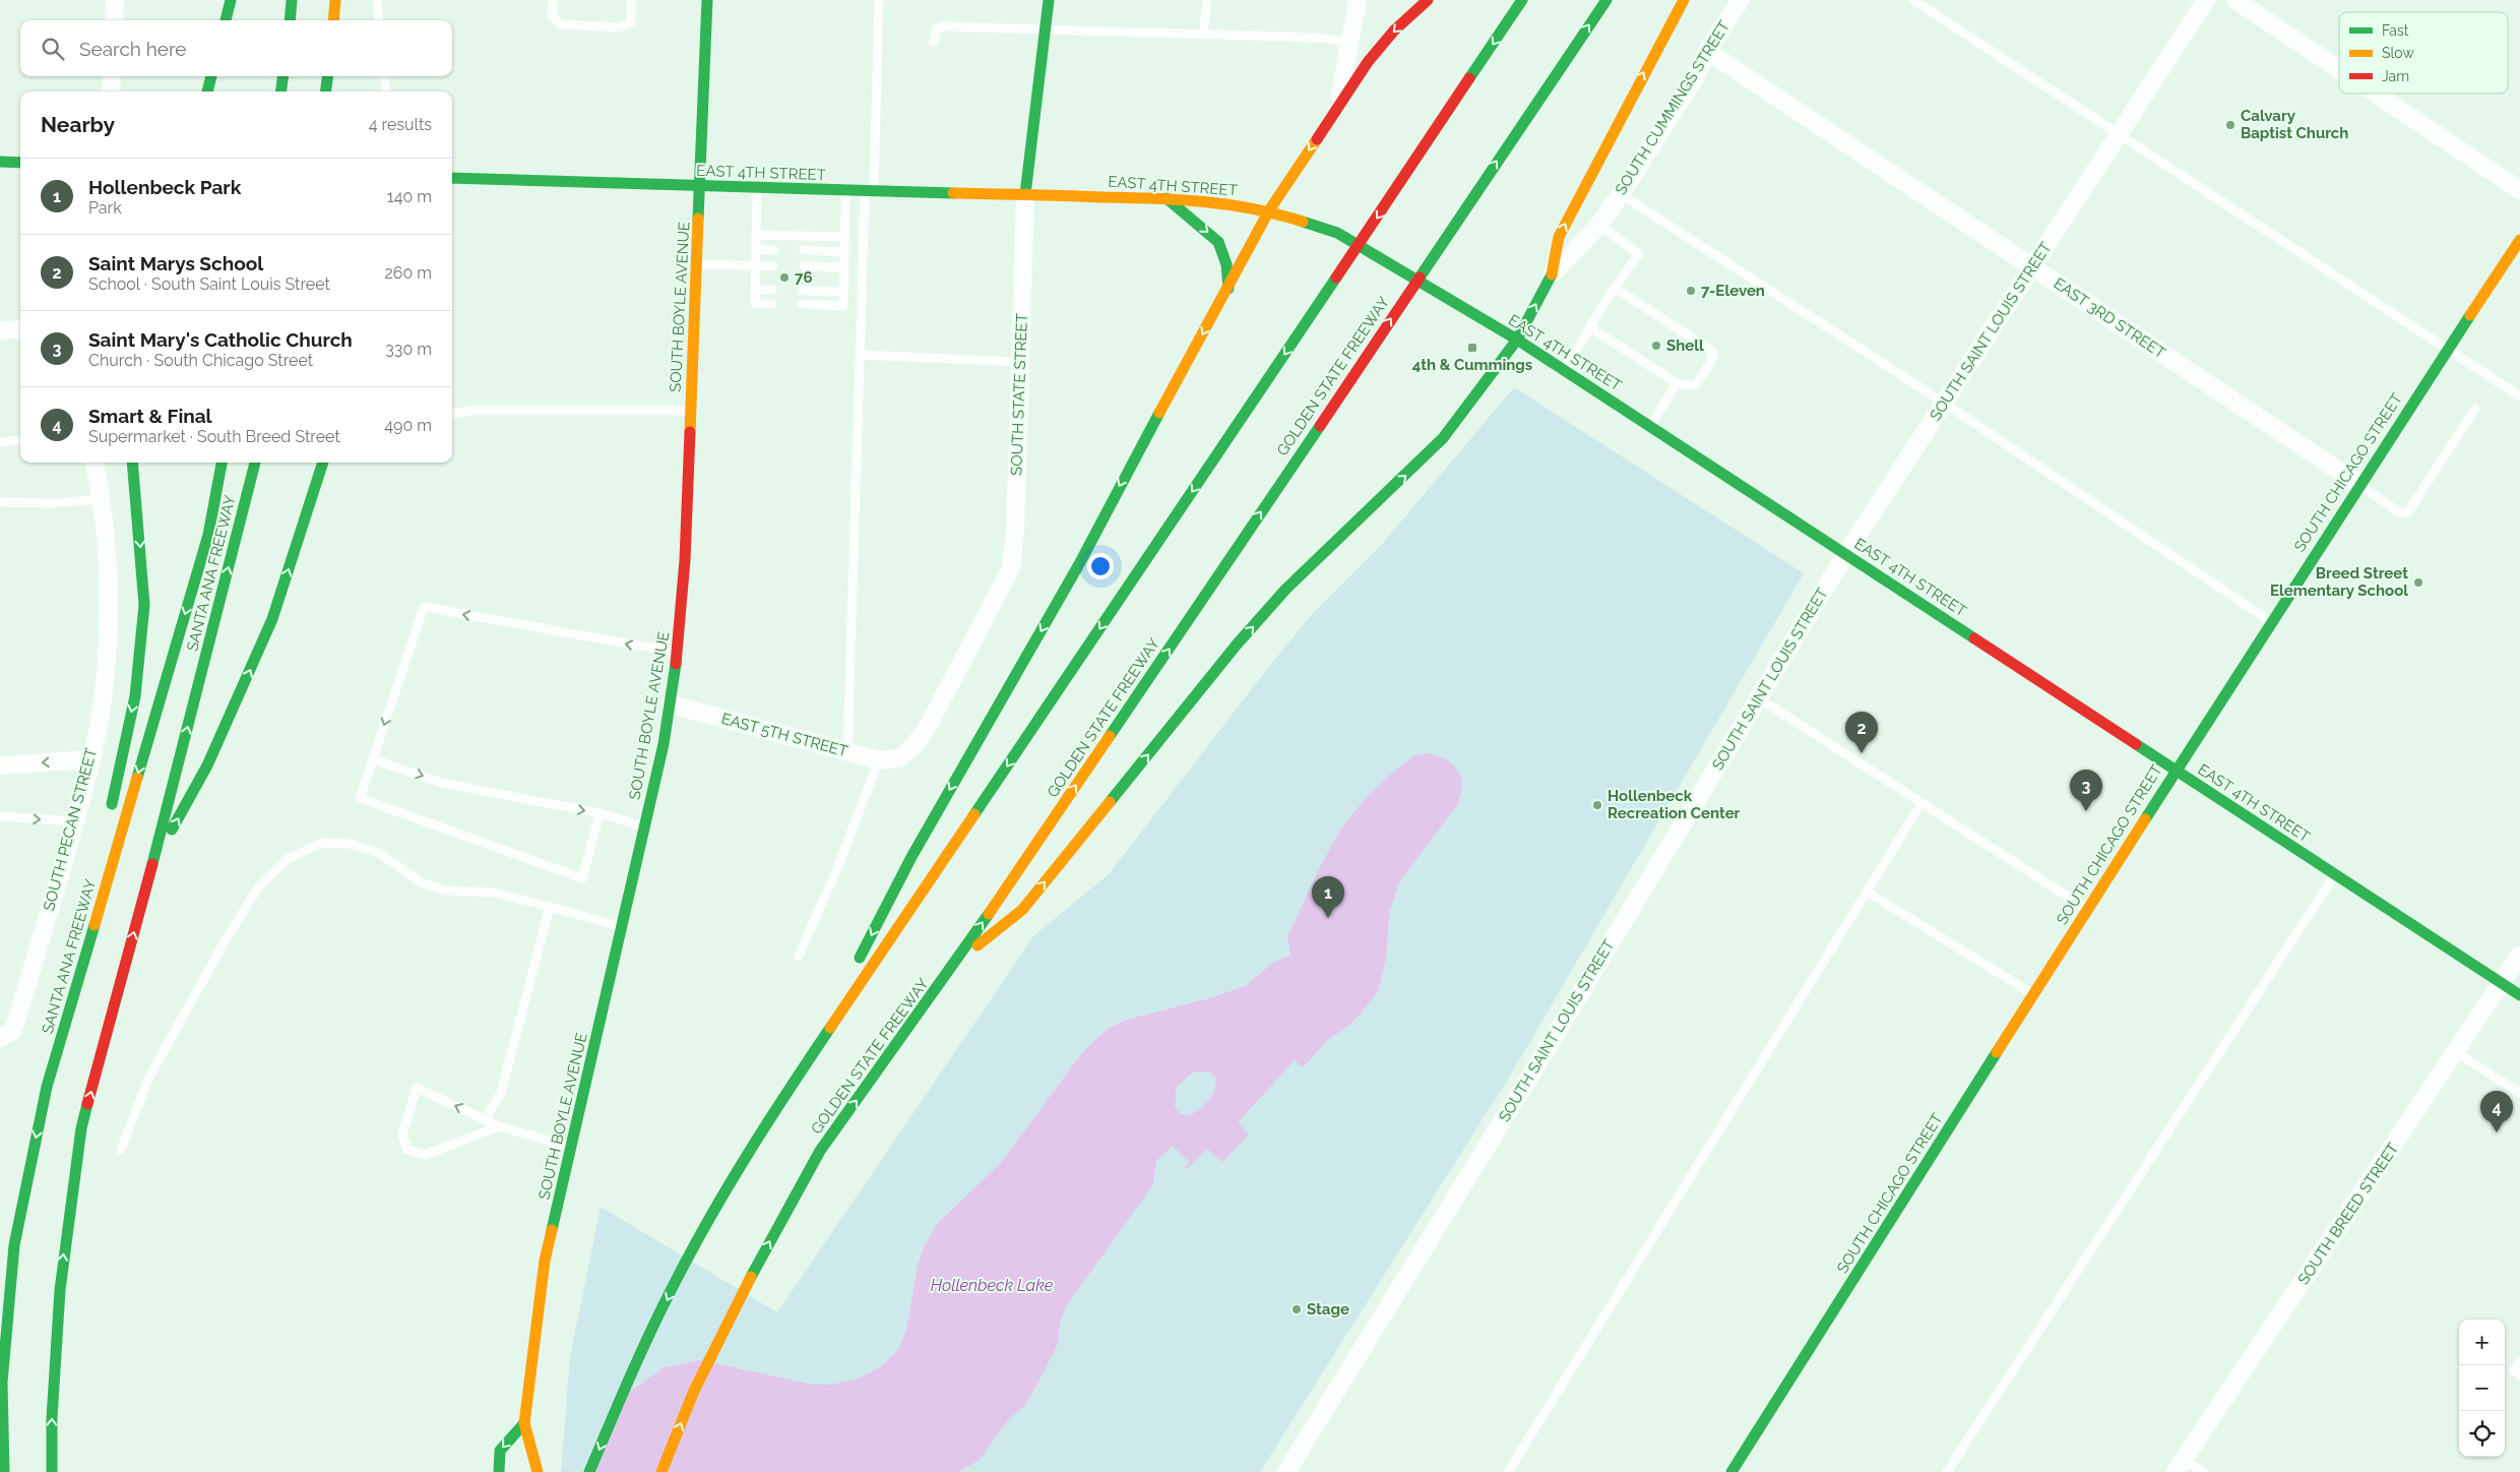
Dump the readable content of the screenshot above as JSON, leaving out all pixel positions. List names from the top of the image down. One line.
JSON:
{"streets":{"main road":["SOUTH CUMMINGS STREET","EAST 4TH STREET","SOUTH BOYLE AVENUE","GOLDEN STATE FREEWAY","SOUTH STATE STREET","SOUTH CHICAGO STREET","SANTA ANA FREEWAY"],"street":["EAST 3RD STREET","SOUTH SAINT LOUIS STREET","EAST 5TH STREET","SOUTH PECAN STREET","SOUTH BREED STREET"]},"crossings":[["SOUTH CUMMINGS STREET","EAST 4TH STREET"],["SOUTH CUMMINGS STREET","EAST 3RD STREET"],["SOUTH CUMMINGS STREET","GOLDEN STATE FREEWAY"],["EAST 4TH STREET","SOUTH BOYLE AVENUE"],["EAST 4TH STREET","SOUTH SAINT LOUIS STREET"],["EAST 4TH STREET","SOUTH STATE STREET"],["EAST 4TH STREET","SOUTH CHICAGO STREET"],["EAST 4TH STREET","SOUTH BREED STREET"],["SOUTH BOYLE AVENUE","EAST 5TH STREET"],["EAST 3RD STREET","SOUTH SAINT LOUIS STREET"],["EAST 3RD STREET","SOUTH CHICAGO STREET"],["SOUTH STATE STREET","EAST 5TH STREET"]],"one_way":["SOUTH CUMMINGS STREET"],"water":["Hollenbeck Lake"],"places":{"other":["Calvary Baptist Church","76","7-Eleven","Shell","Breed Street Elementary School","Hollenbeck Recreation Center","Stage"],"transit":["4th & Cummings"]},"legend":["Fast","Slow","Jam"],"page":{"search":"Search here","heading":["Nearby","4 results"],"list":[{"mark":"1","name":"Hollenbeck Park","note":"Park","value":"140 m"},{"mark":"2","name":"Saint Marys School","note":"School · South Saint Louis Street","value":"260 m"},{"mark":"3","name":"Saint Mary's Catholic Church","note":"Church · South Chicago Street","value":"330 m"},{"mark":"4","name":"Smart & Final","note":"Supermarket · South Breed Street","value":"490 m"}],"pins":["2","3","1","4"],"map_buttons":["+","−"]}}
